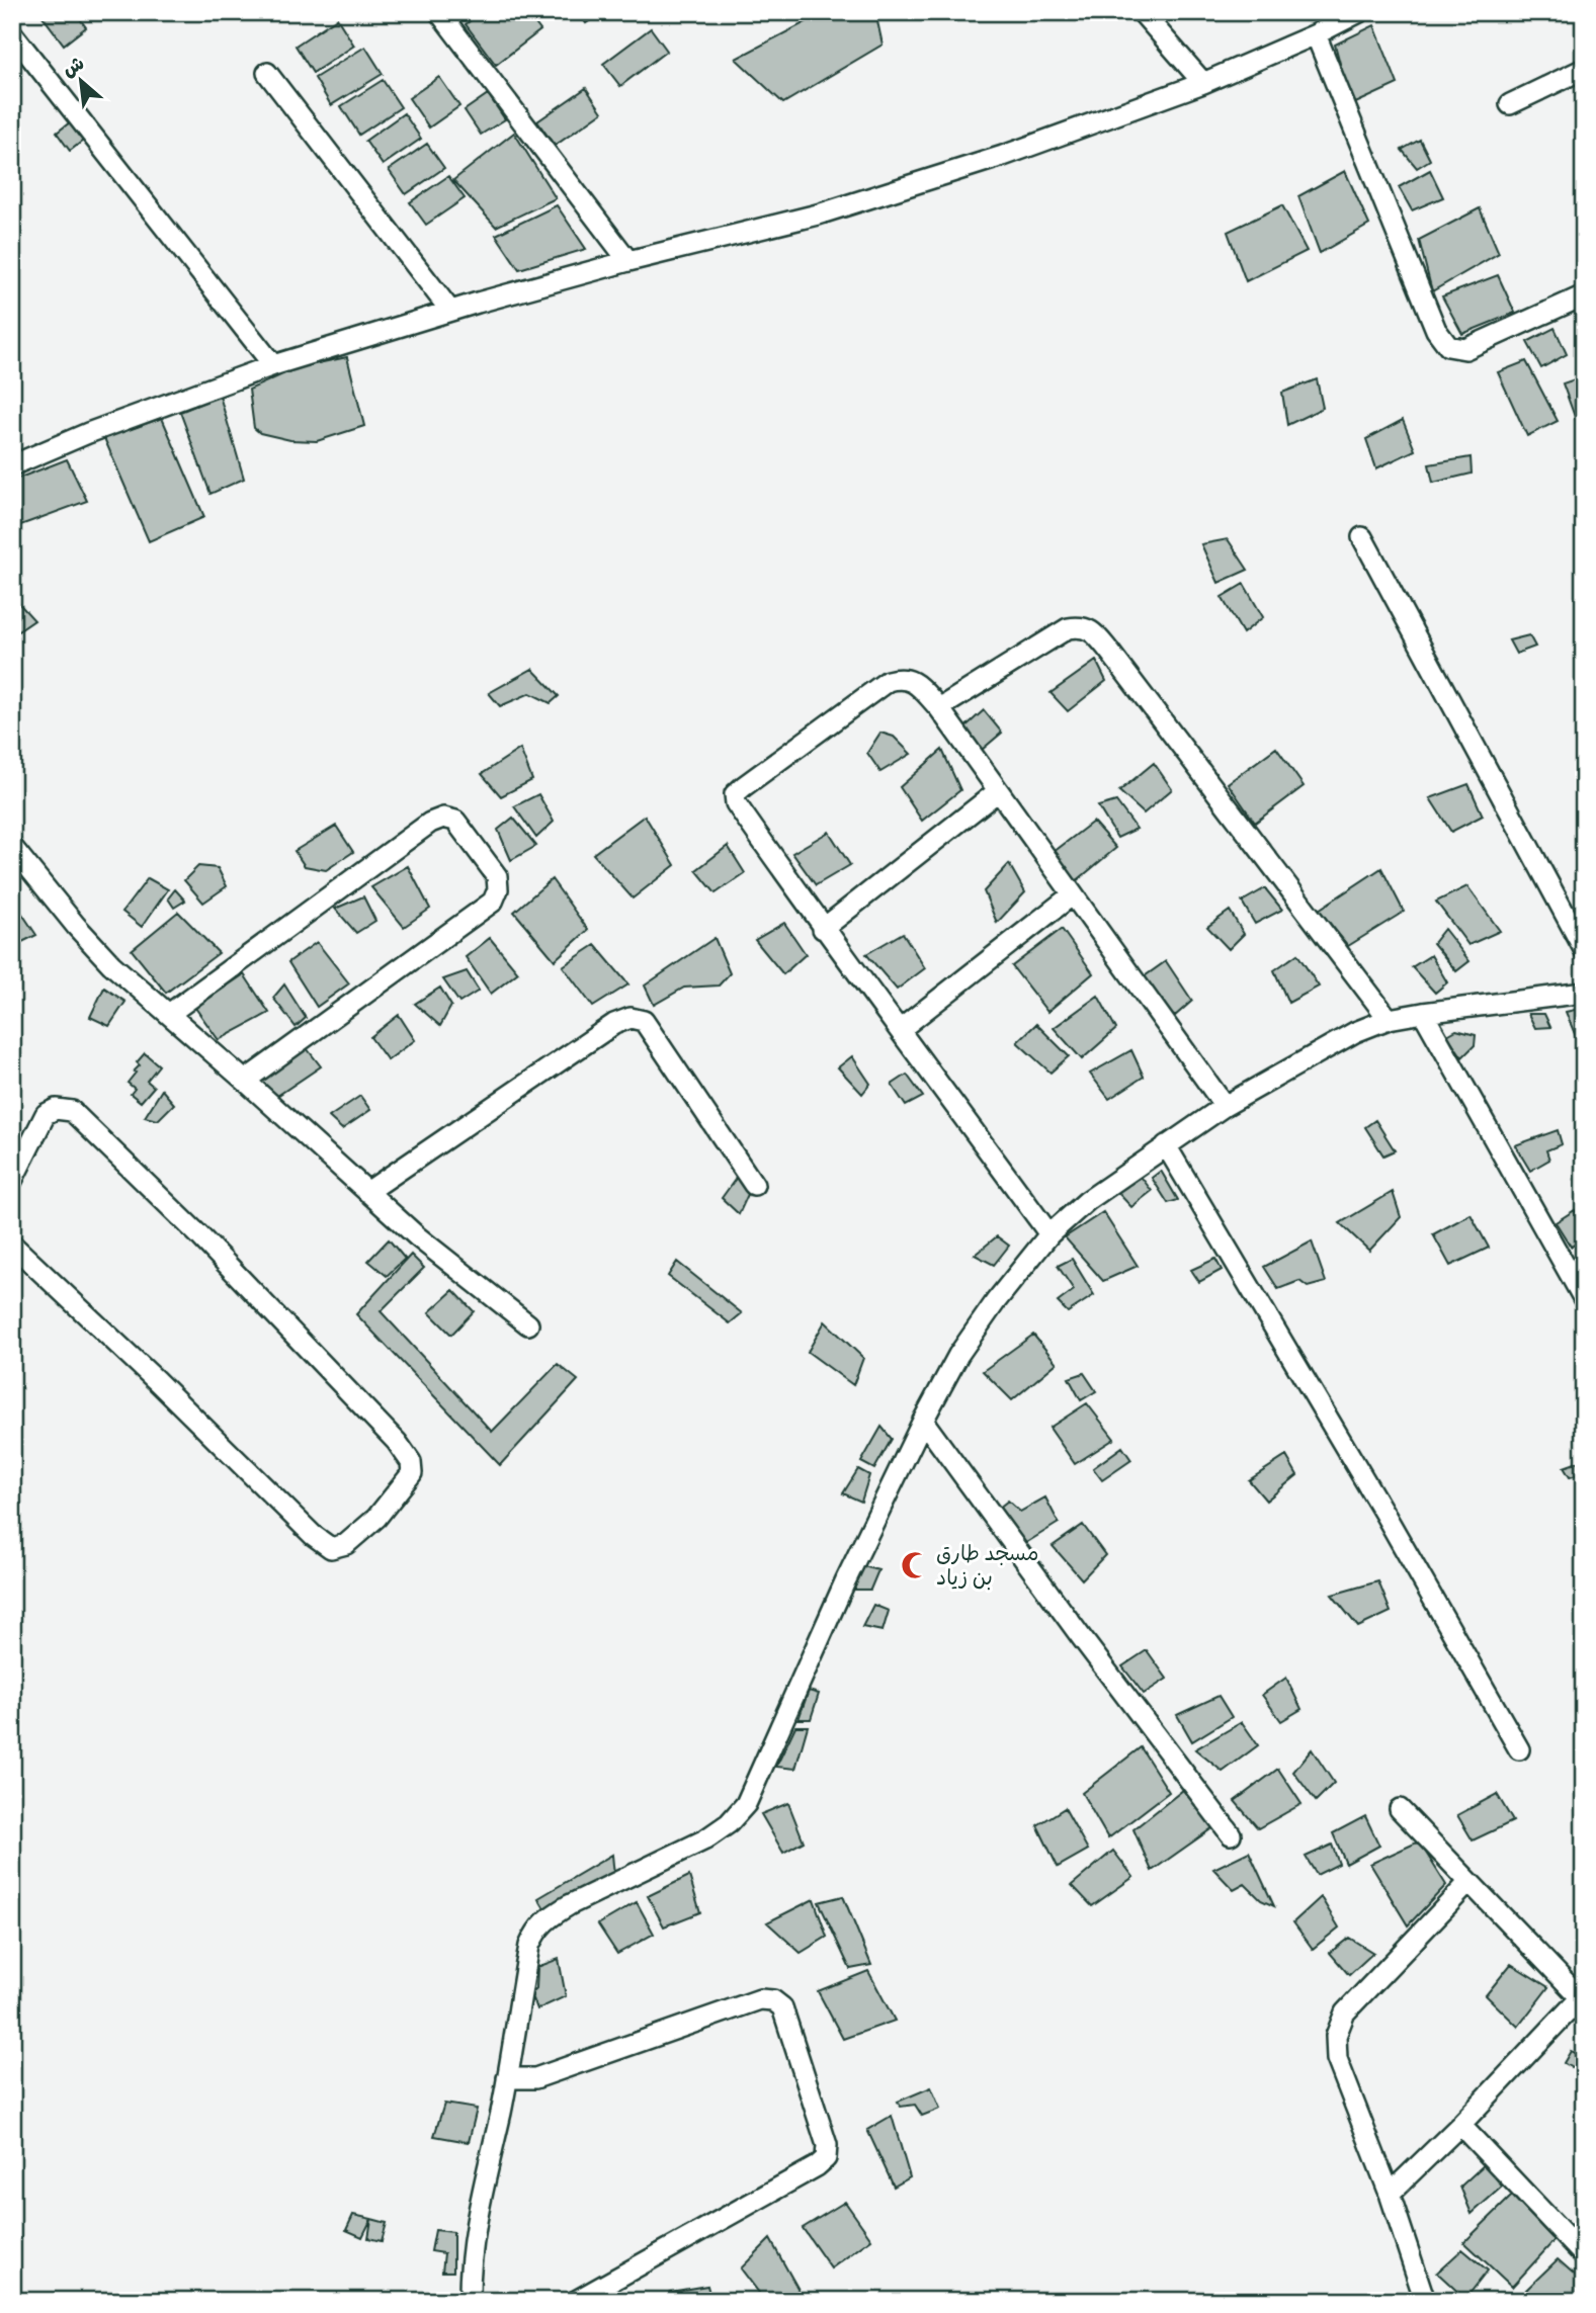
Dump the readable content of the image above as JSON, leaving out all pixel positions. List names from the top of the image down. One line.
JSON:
{"places":{"mosque":["مسجد طارق بن زياد"]},"north":"top left"}
